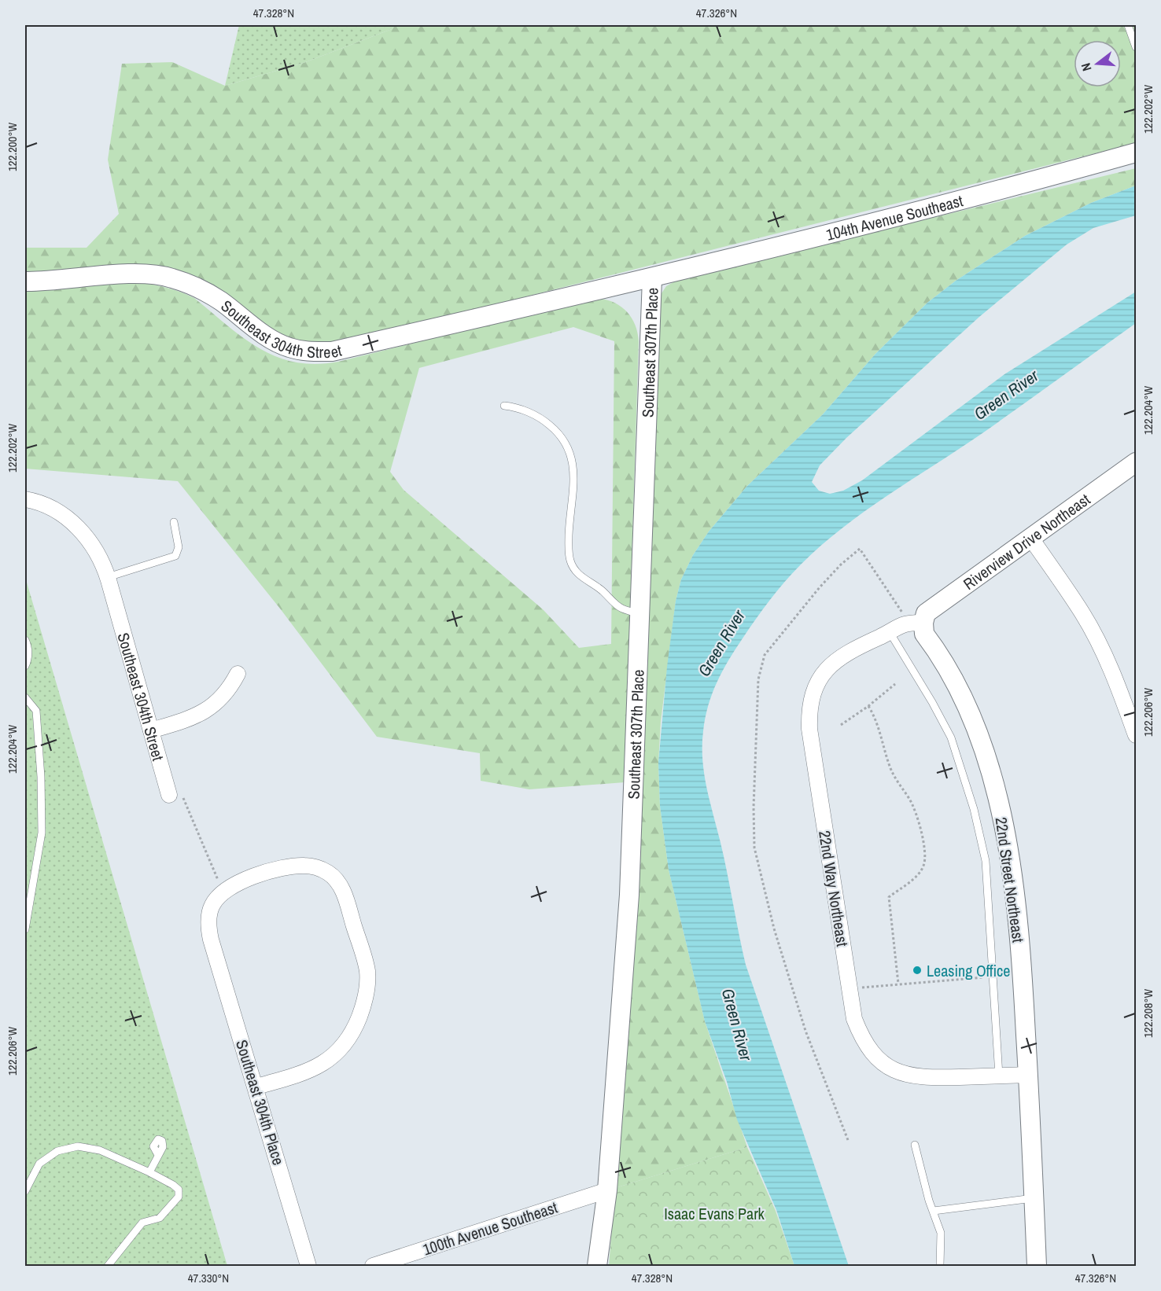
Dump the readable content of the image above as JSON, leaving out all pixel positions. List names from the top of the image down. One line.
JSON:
{"streets":{"street":["104th Avenue Southeast","Southeast 304th Street","Southeast 307th Place","Riverview Drive Northeast","22nd Street Northeast","22nd Way Northeast","Southeast 304th Place","100th Avenue Southeast"]},"crossings":[["104th Avenue Southeast","Southeast 304th Street"],["104th Avenue Southeast","Southeast 307th Place"],["Southeast 304th Street","Southeast 307th Place"],["Southeast 307th Place","100th Avenue Southeast"],["Riverview Drive Northeast","22nd Street Northeast"],["Riverview Drive Northeast","22nd Way Northeast"],["22nd Street Northeast","22nd Way Northeast"]],"water":["Green River"],"parks":["Isaac Evans Park"],"places":["Leasing Office"],"north":"left","coordinates":["47.328°N","47.326°N","122.202°W","122.200°W","122.204°W","122.206°W","122.208°W","47.330°N"]}
